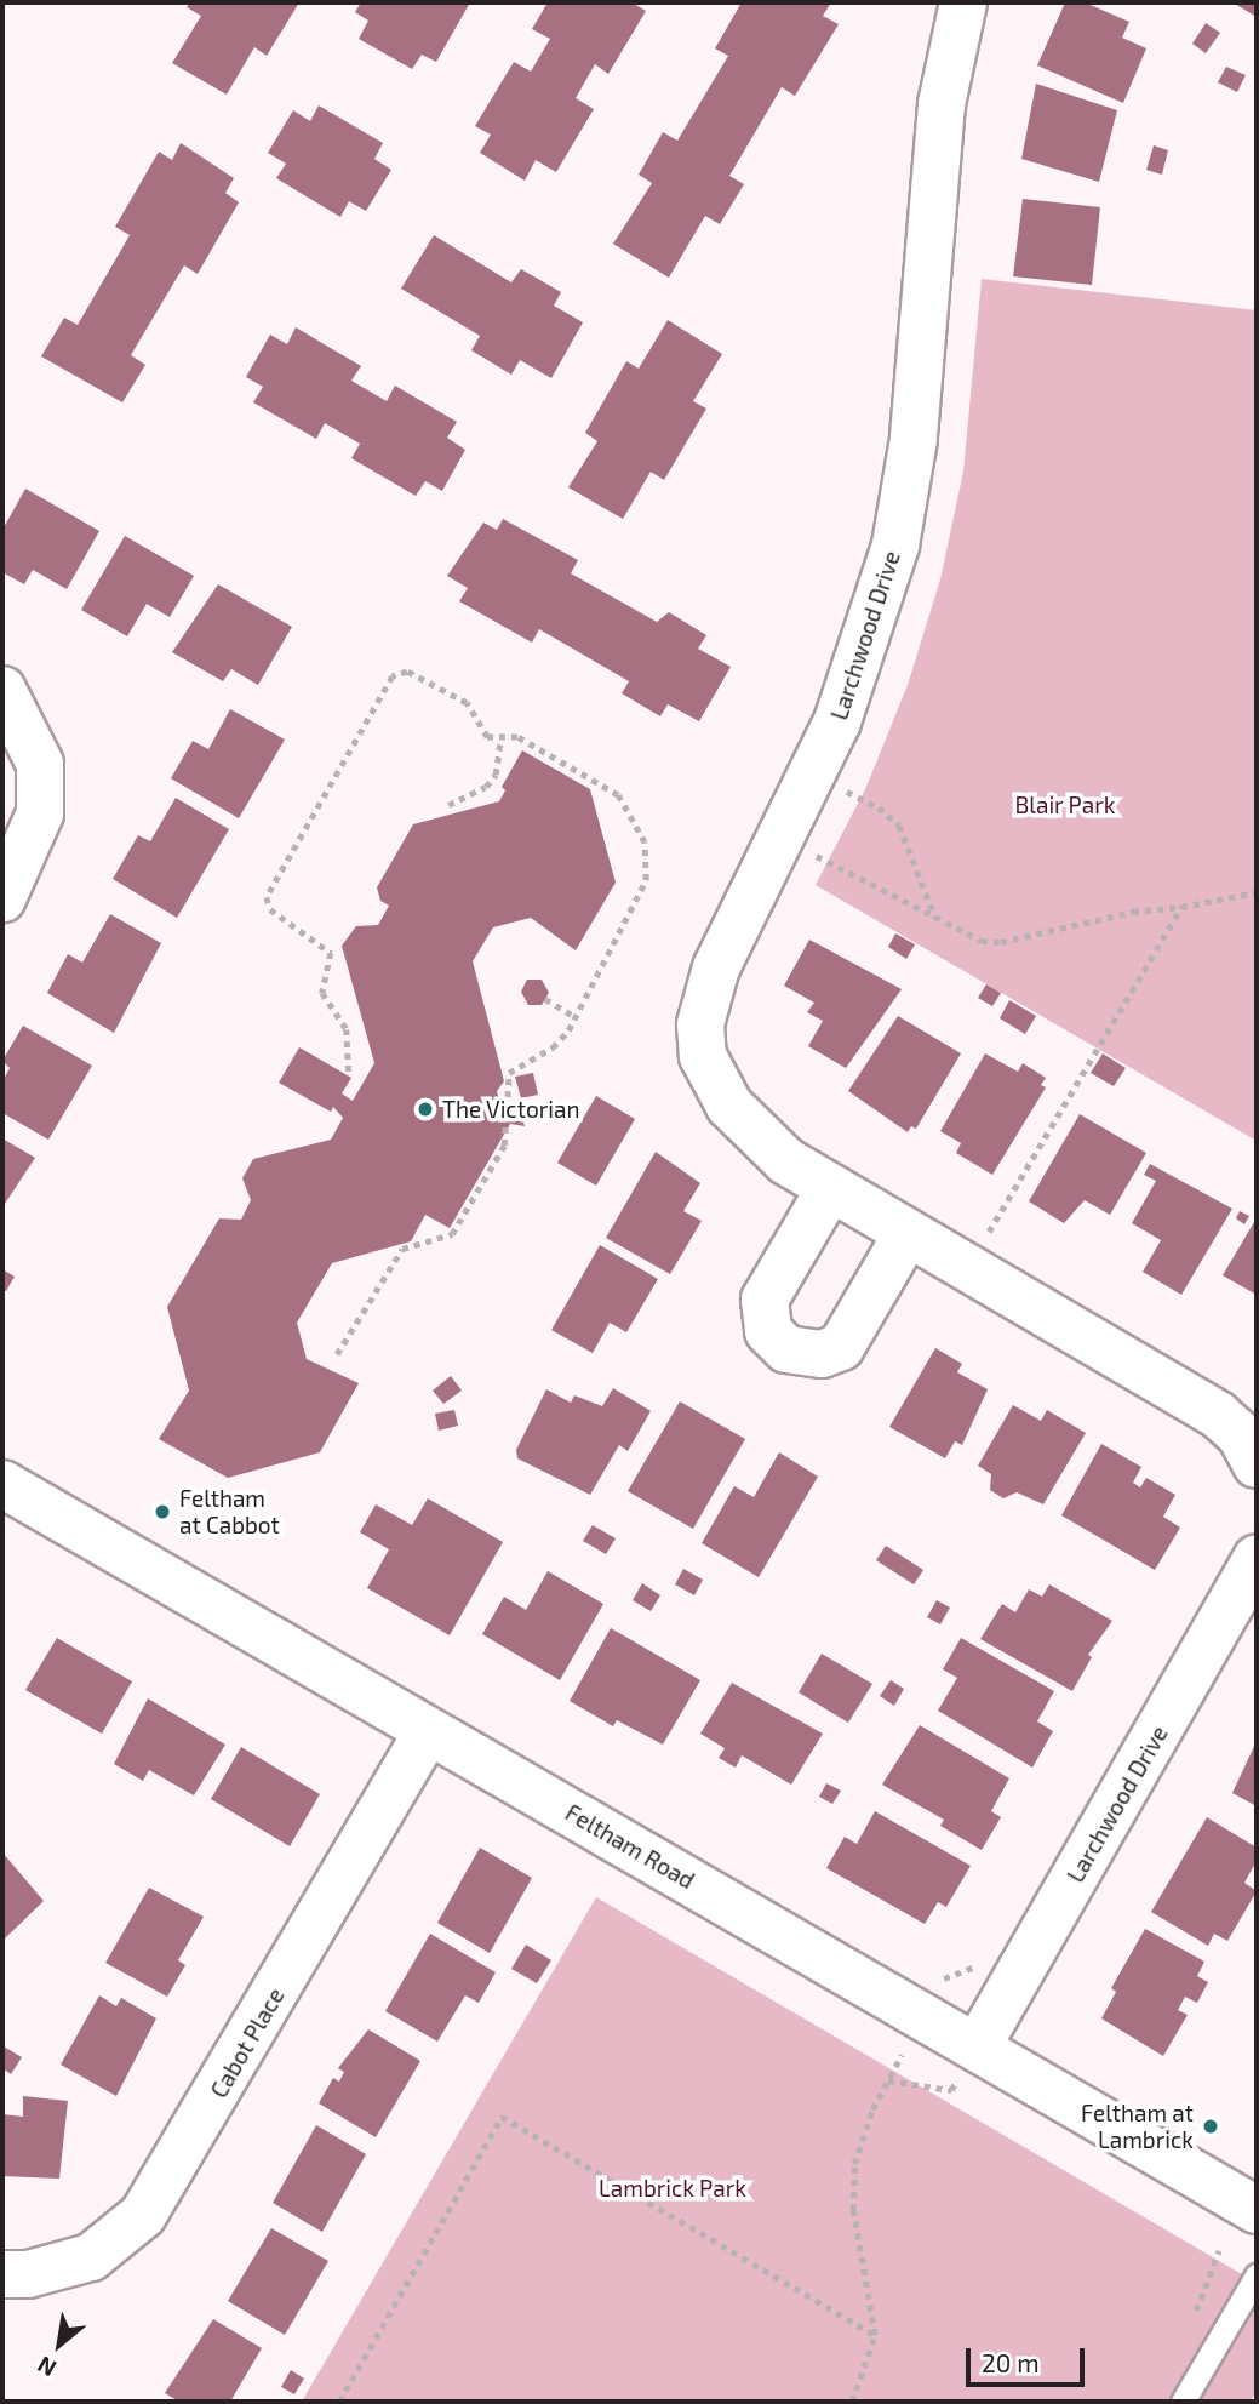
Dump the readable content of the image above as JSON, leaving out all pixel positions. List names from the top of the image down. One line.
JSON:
{"streets":{"street":["Larchwood Drive","Feltham Road","Cabot Place"]},"crossings":[["Larchwood Drive","Feltham Road"],["Feltham Road","Cabot Place"]],"parks":["Blair Park","Lambrick Park"],"places":["The Victorian","Feltham at Cabbot","Feltham at Lambrick"],"scale_bar":"20 m","north":"bottom left"}
